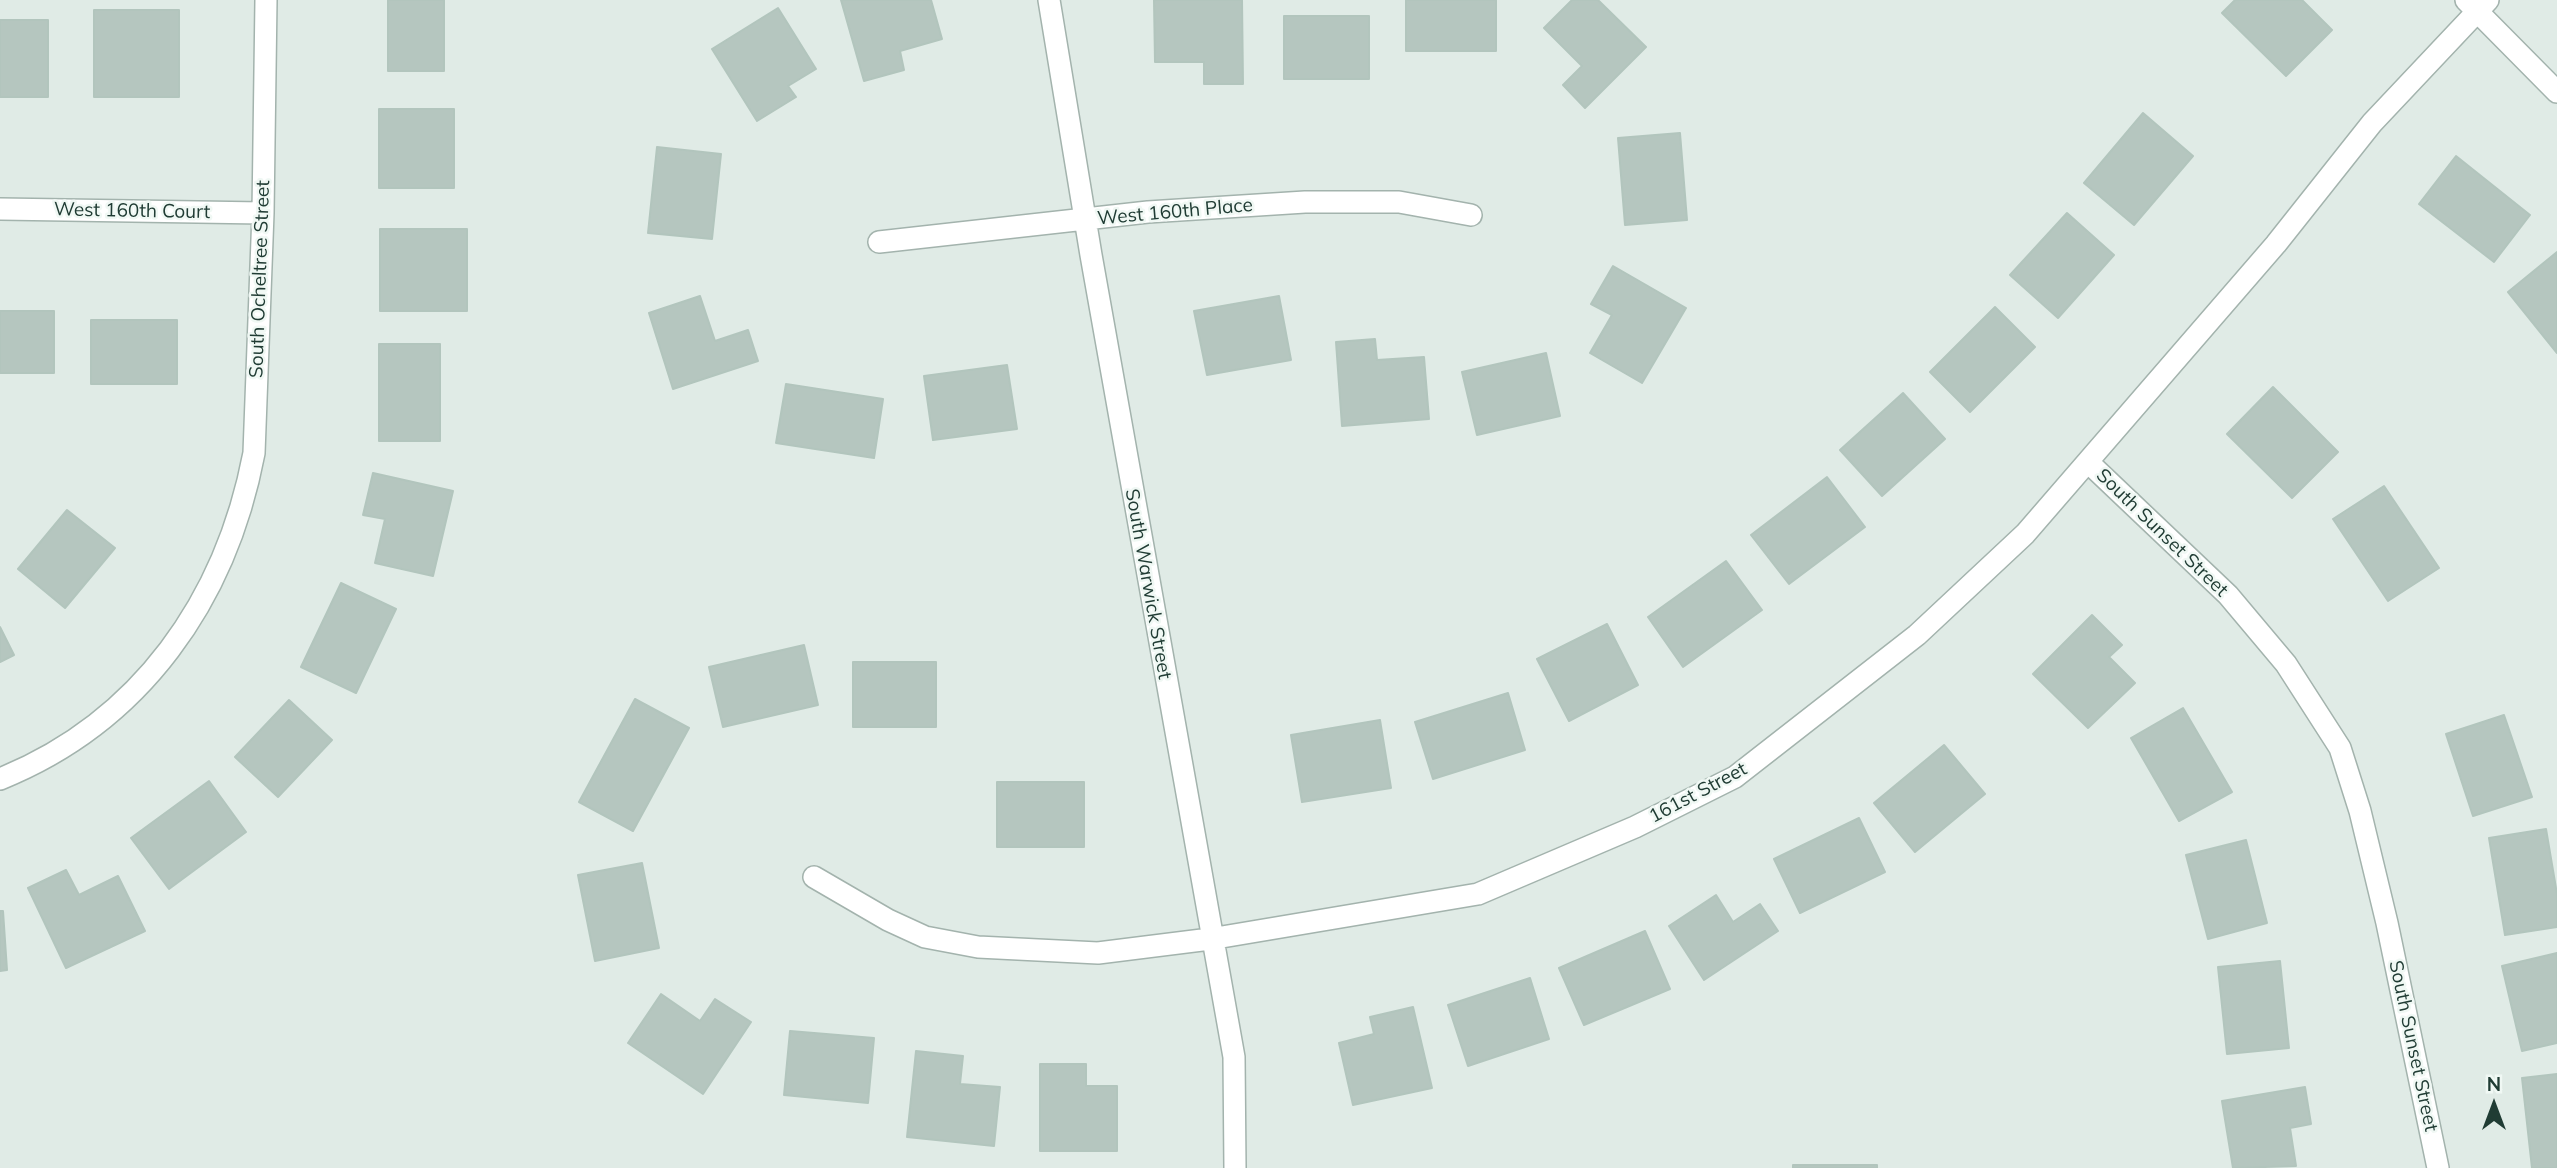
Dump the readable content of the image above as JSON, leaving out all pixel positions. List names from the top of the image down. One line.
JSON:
{"streets":{"street":["West 160th Court","West 160th Place","South Ocheltree Street","South Sunset Street","South Warwick Street","161st Street"]},"crossings":[["West 160th Court","South Ocheltree Street"],["West 160th Place","South Warwick Street"],["South Sunset Street","161st Street"],["South Warwick Street","161st Street"]],"north":"top"}
